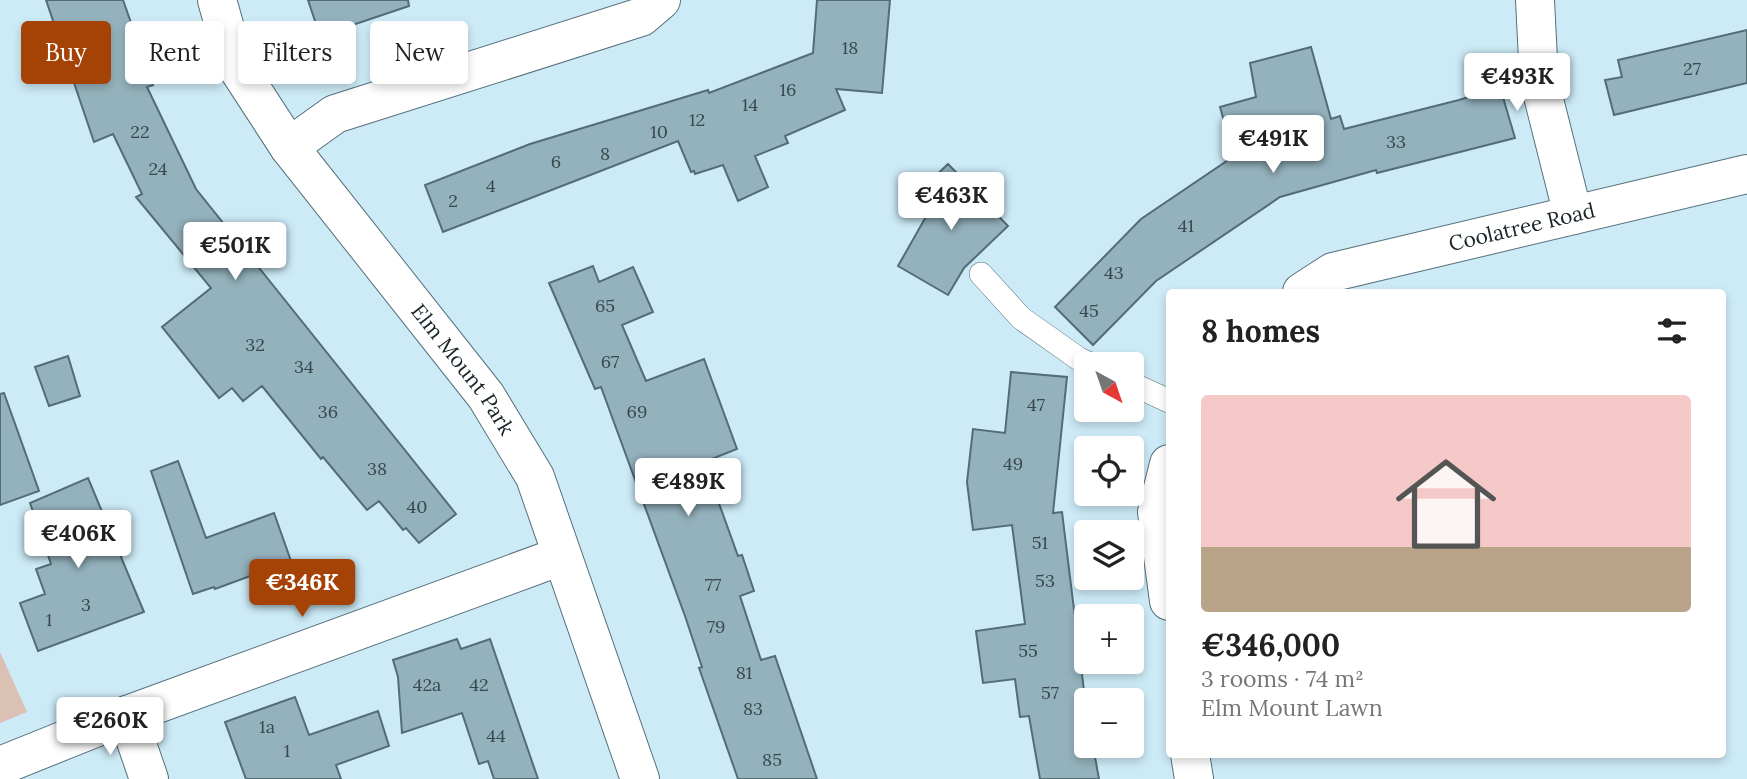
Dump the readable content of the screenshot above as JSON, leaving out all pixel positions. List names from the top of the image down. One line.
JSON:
{"streets":{"street":["Coolatree Road","Elm Mount Park"]},"house_numbers":["18","27","16","14","12","22","10","33","8","6","24","4","2","41","43","65","45","32","67","34","47","36","69","49","38","40","51","53","77","3","1","79","55","81","42a","42","57","83","1a","44","1","85"],"north":"bottom right","page":{"chip":["Buy","Rent","Filters","New"],"price":["€493K","€491K","€463K","€501K","€489K","€406K","€346K","€260K"],"heading":"8 homes","map_buttons":["+","−"],"list":[{"name":"€346,000","note":"3 rooms · 74 m² · Elm Mount Lawn"}]}}
